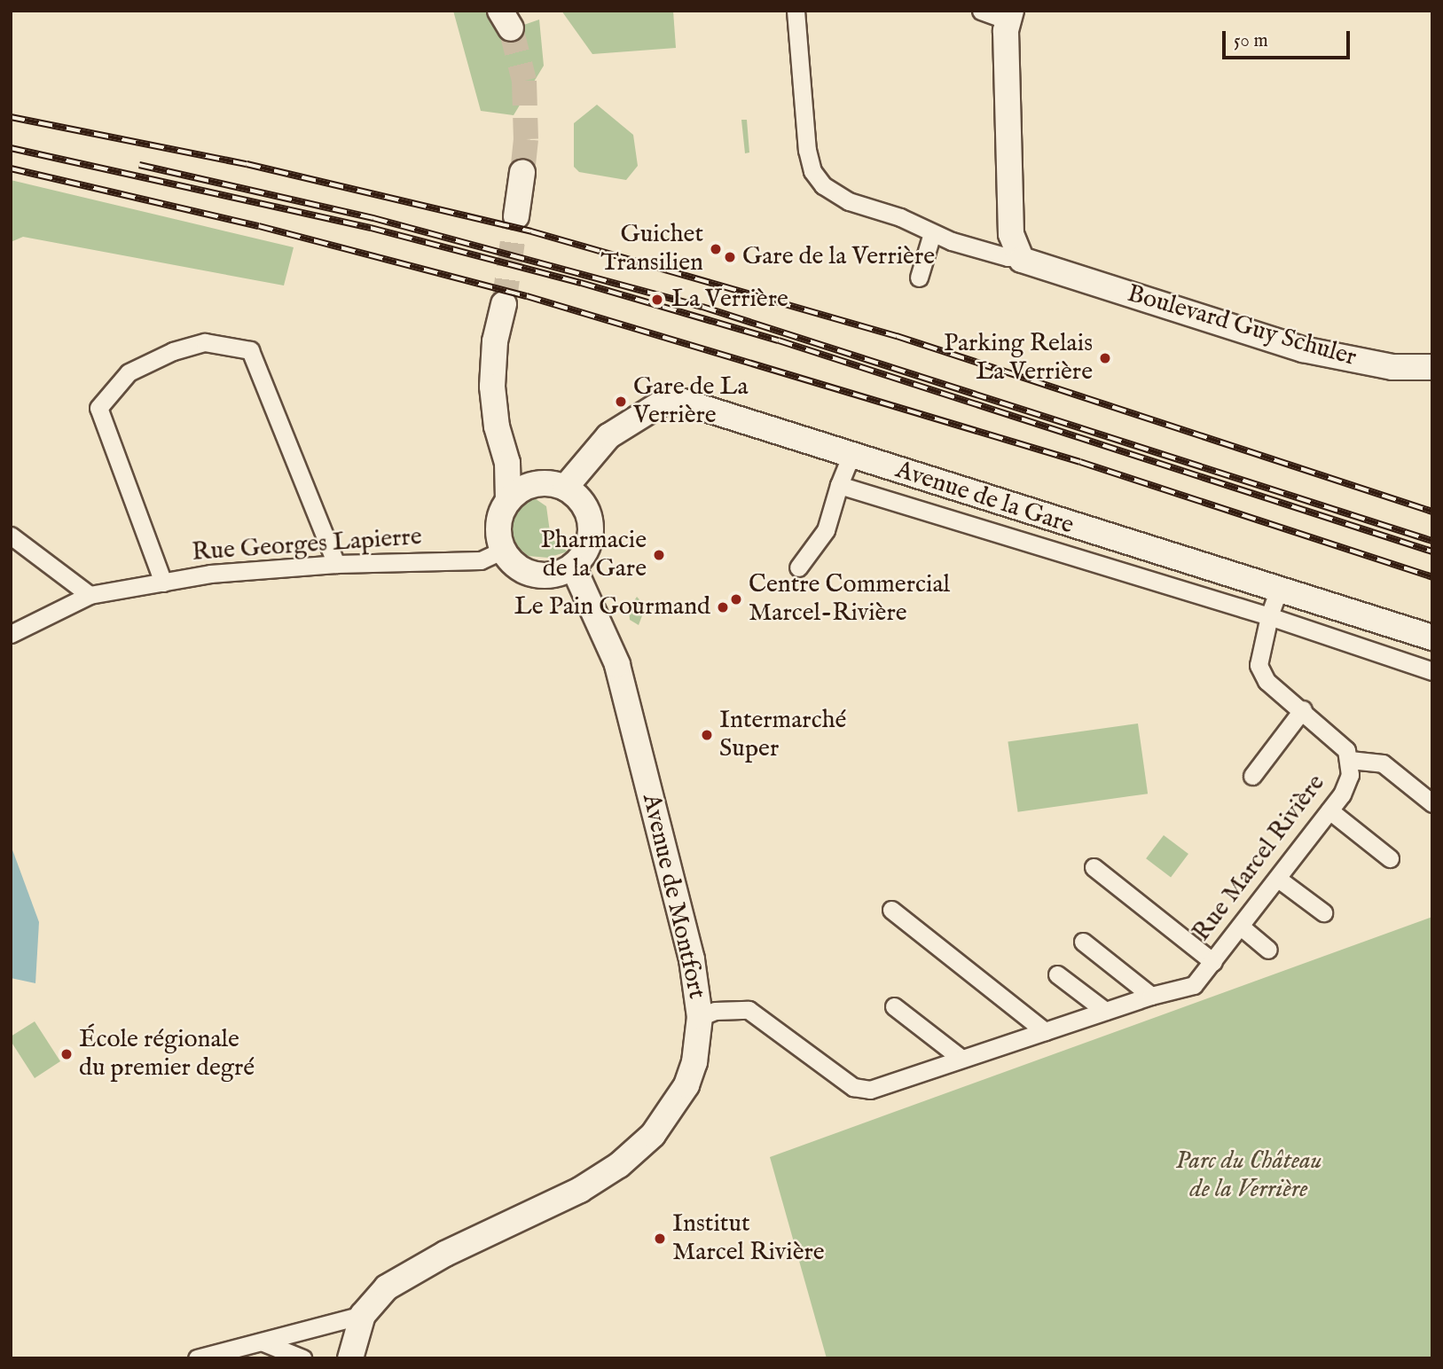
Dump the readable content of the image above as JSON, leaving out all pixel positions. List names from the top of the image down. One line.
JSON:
{"streets":{"street":["Boulevard Guy Schuler","Avenue de la Gare","Rue Georges Lapierre","Rue Marcel Rivière","Avenue de Montfort"]},"crossings":[["Avenue de la Gare","Rue Georges Lapierre"],["Avenue de la Gare","Rue Marcel Rivière"],["Avenue de la Gare","Avenue de Montfort"],["Rue Georges Lapierre","Avenue de Montfort"],["Rue Marcel Rivière","Avenue de Montfort"]],"parks":["Parc du Château de la Verrière"],"places":["Guichet Transilien","Gare de la Verrière","La Verrière","Parking Relais La Verrière","Gare de La Verrière","Pharmacie de la Gare","Centre Commercial Marcel-Rivière","Le Pain Gourmand","Intermarché Super","École régionale du premier degré","Institut Marcel Rivière"],"scale_bar":"50 m"}
